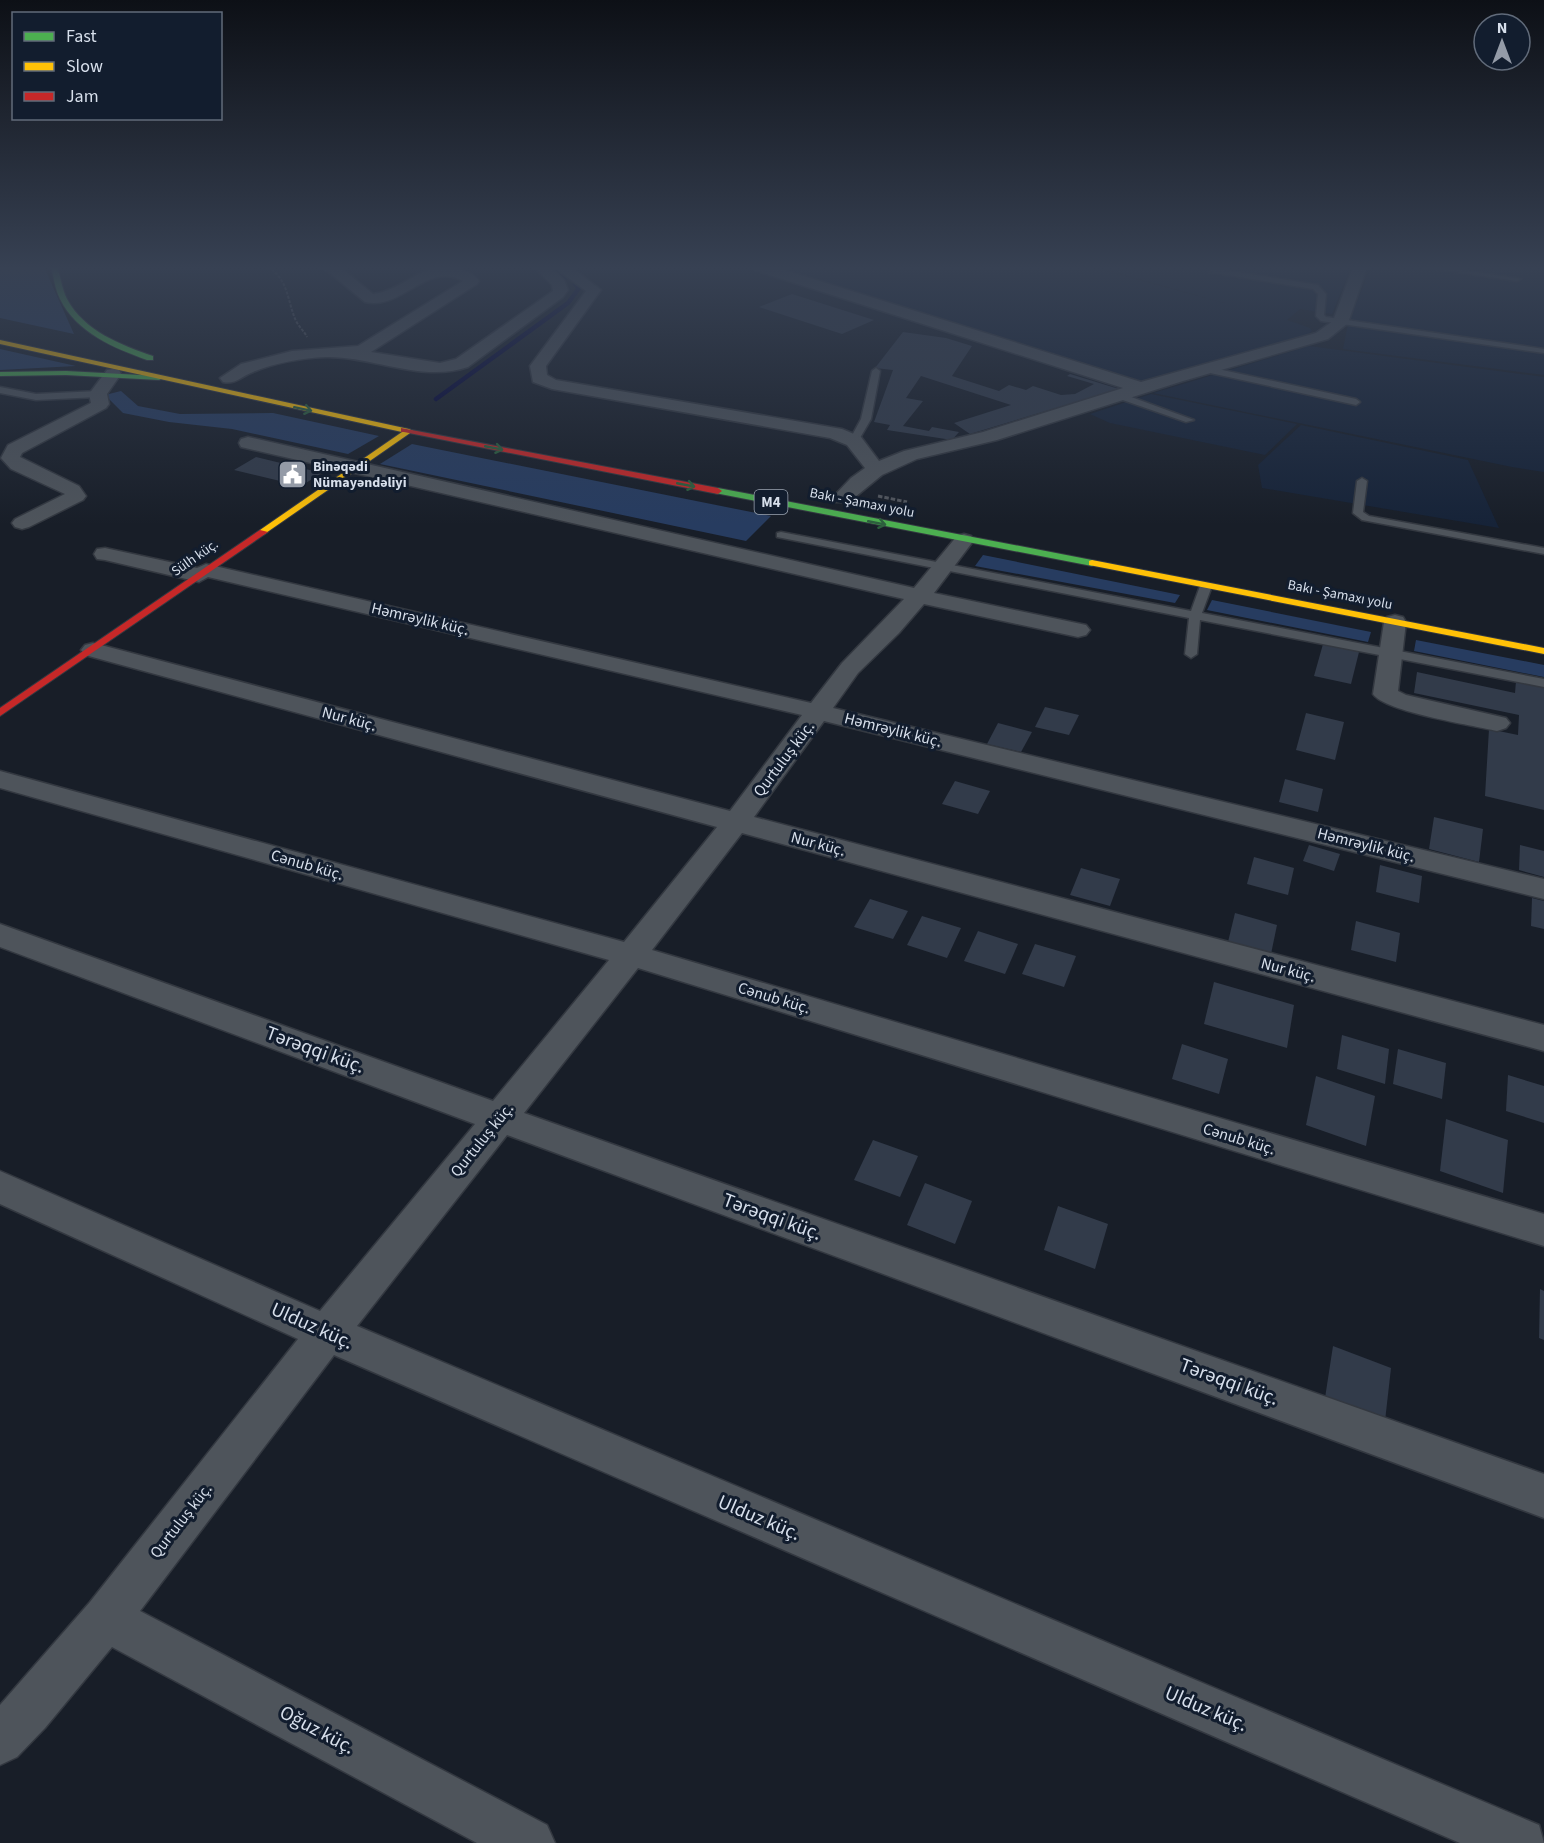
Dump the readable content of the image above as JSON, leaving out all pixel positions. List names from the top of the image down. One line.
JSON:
{"streets":{"main road":["M4","Bakı - Şamaxı yolu","Sülh küç."],"street":["Həmrəylik küç.","Nur küç.","Qurtuluş küç.","Cənub küç.","Tərəqqi küç.","Ulduz küç.","Oğuz küç."]},"crossings":[["Bakı - Şamaxı yolu","Sülh küç."],["Bakı - Şamaxı yolu","Qurtuluş küç."],["Sülh küç.","Həmrəylik küç."],["Sülh küç.","Nur küç."],["Həmrəylik küç.","Qurtuluş küç."],["Nur küç.","Qurtuluş küç."],["Qurtuluş küç.","Cənub küç."],["Qurtuluş küç.","Tərəqqi küç."],["Qurtuluş küç.","Ulduz küç."],["Qurtuluş küç.","Oğuz küç."]],"one_way":["Bakı - Şamaxı yolu"],"places":{"public building":["Binəqədi Nümayəndəliyi"]},"legend":["Fast","Slow","Jam"],"north":"top"}
